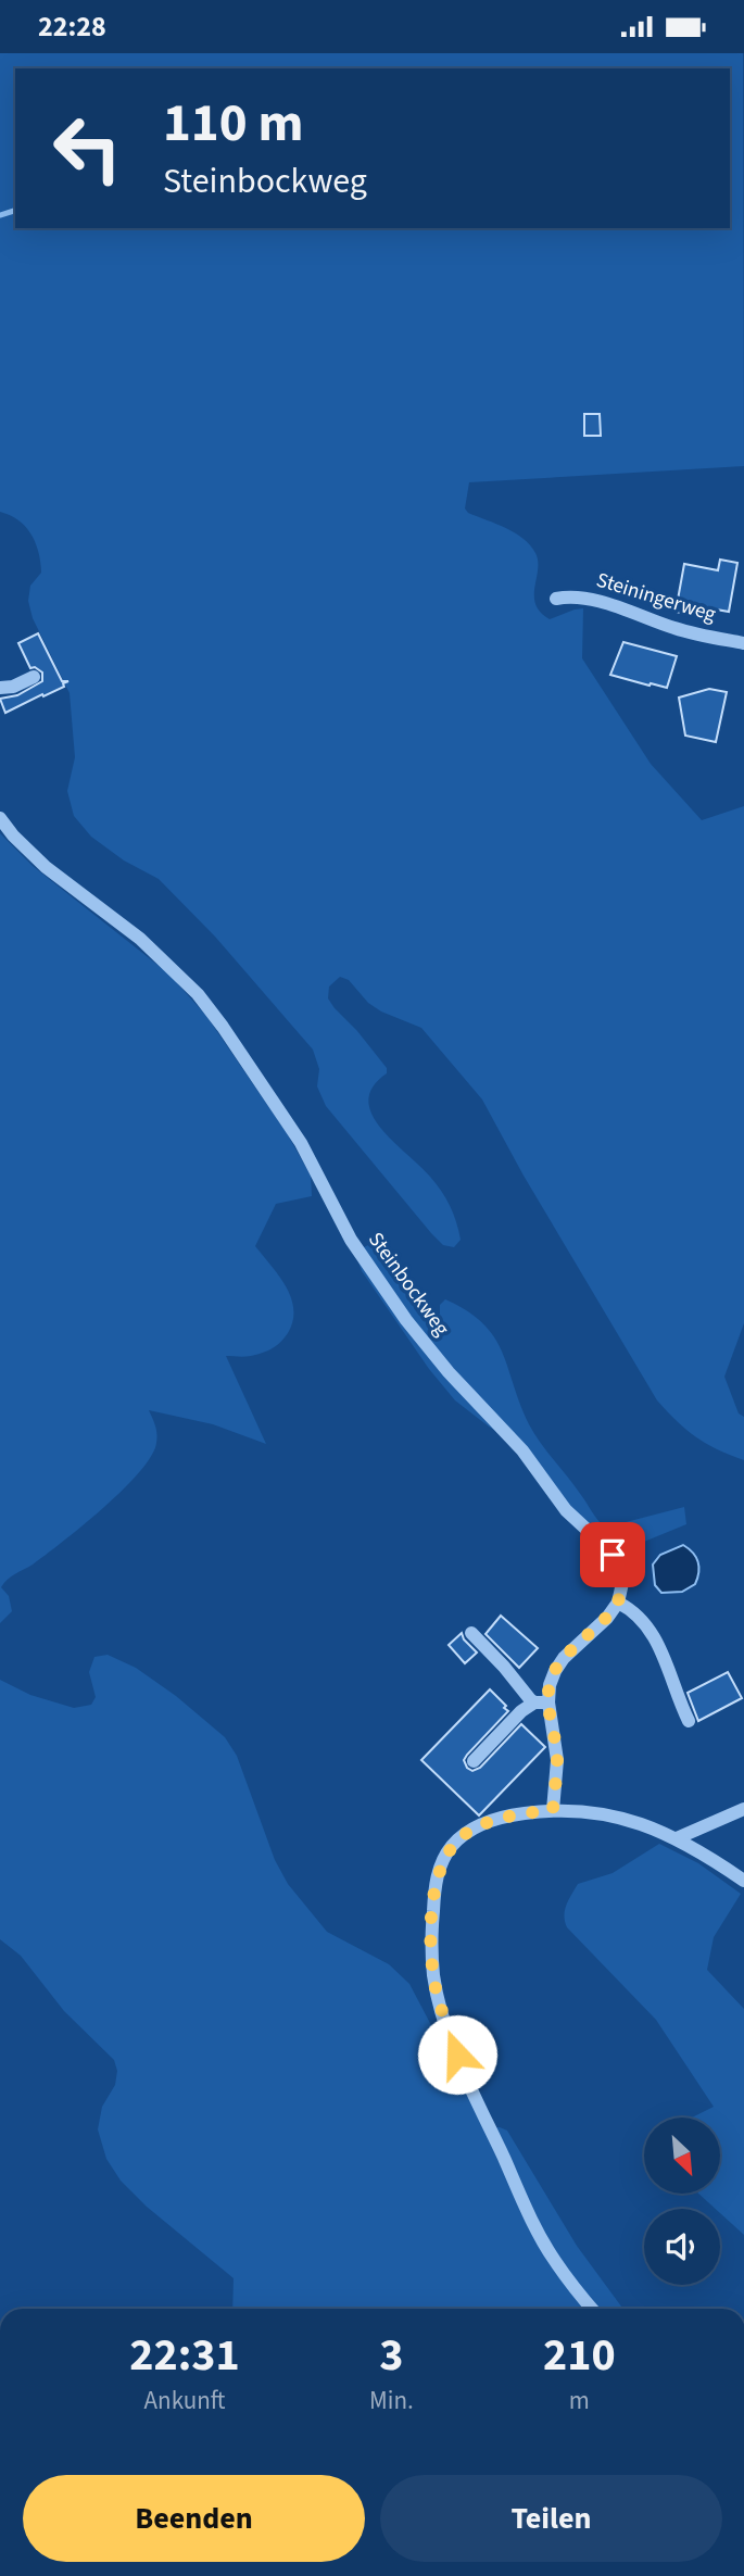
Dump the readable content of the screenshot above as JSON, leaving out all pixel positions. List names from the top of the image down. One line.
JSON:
{"streets":{"street":["Steiningerweg","Steinbockweg"]},"north":"bottom right","page":{"status":"22:28","turn":["110 m","Steinbockweg"],"eta":["22:31","Ankunft","3","Min.","210","m"],"buttons":["Beenden","Teilen"]}}
